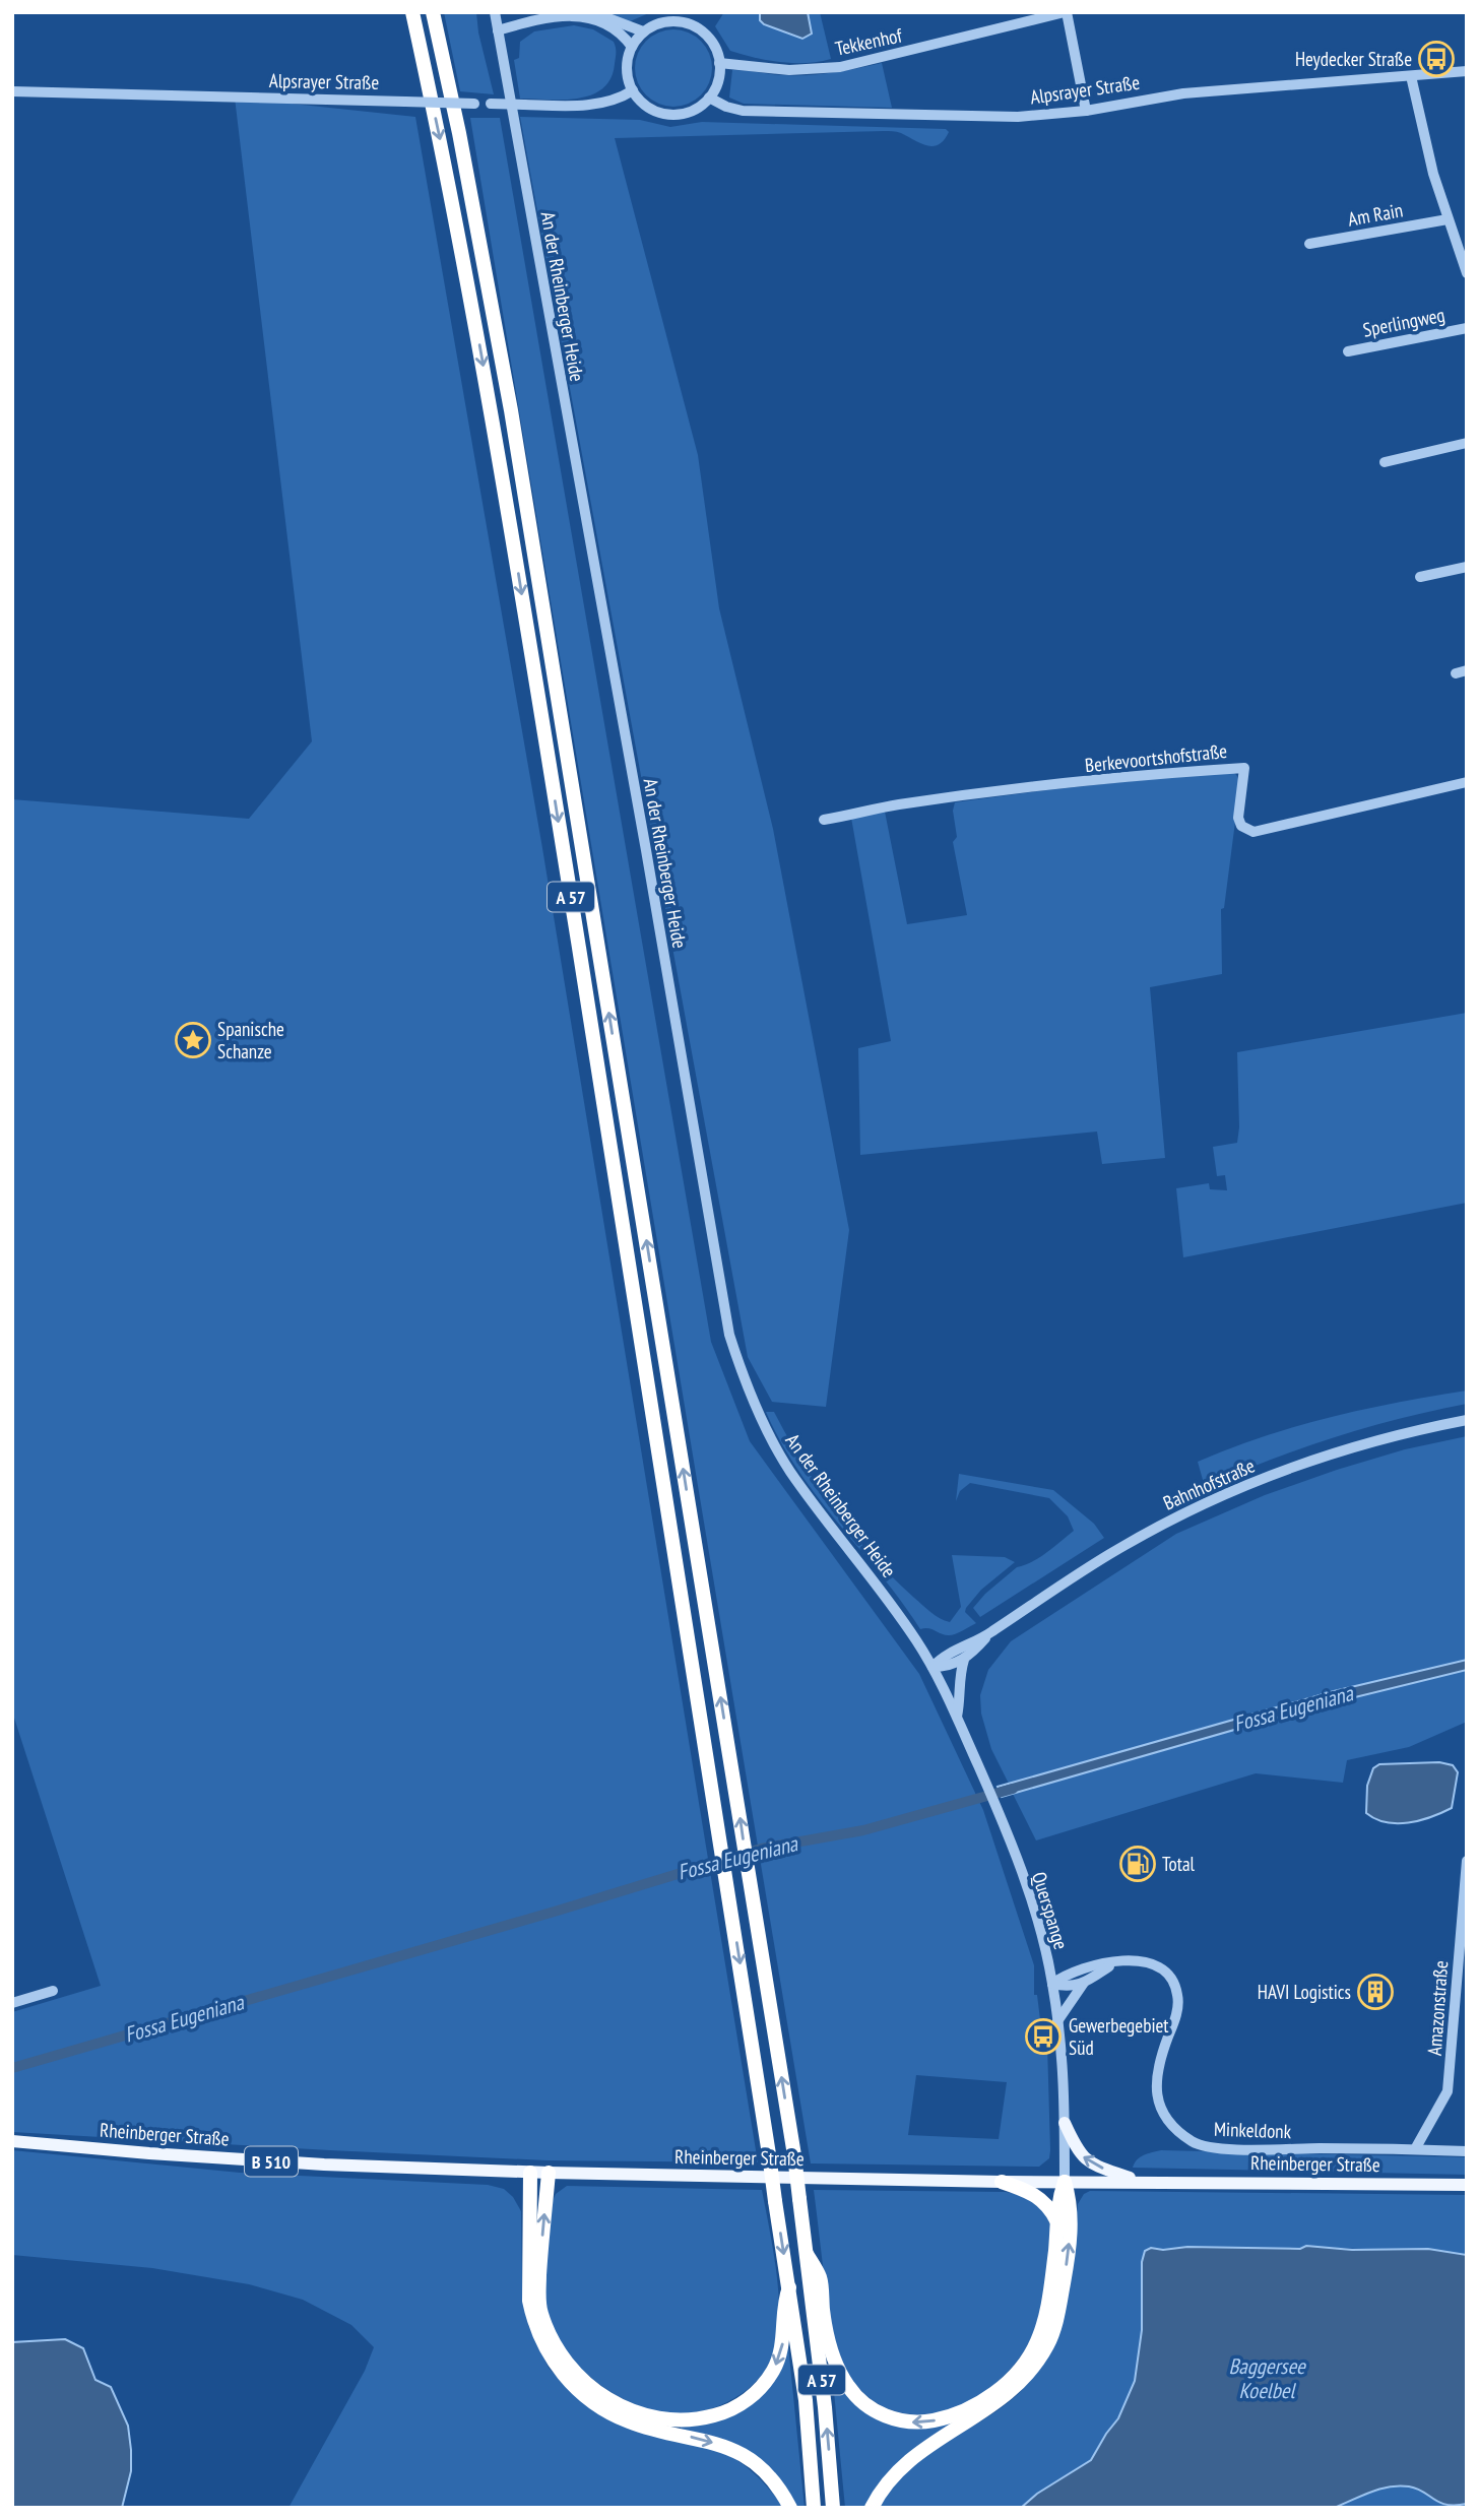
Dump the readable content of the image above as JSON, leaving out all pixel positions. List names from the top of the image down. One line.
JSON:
{"streets":{"highway":["A 57"],"main road":["Rheinberger Straße","B 510"],"street":["Tekkenhof","Alpsrayer Straße","Am Rain","An der Rheinberger Heide","Sperlingweg","Berkevoortshofstraße","Bahnhofstraße","Querspange","Amazonstraße","Minkeldonk"]},"crossings":[["Tekkenhof","Alpsrayer Straße"],["An der Rheinberger Heide","Bahnhofstraße"],["An der Rheinberger Heide","Querspange"],["Bahnhofstraße","Querspange"],["Querspange","Minkeldonk"],["Querspange","Rheinberger Straße"],["Amazonstraße","Minkeldonk"]],"water":["Fossa Eugeniana","Baggersee Koelbel"],"places":{"bus stop":["Heydecker Straße","Gewerbegebiet Süd"],"place":["Spanische Schanze"],"fuel station":["Total"],"building":["HAVI Logistics"]}}
